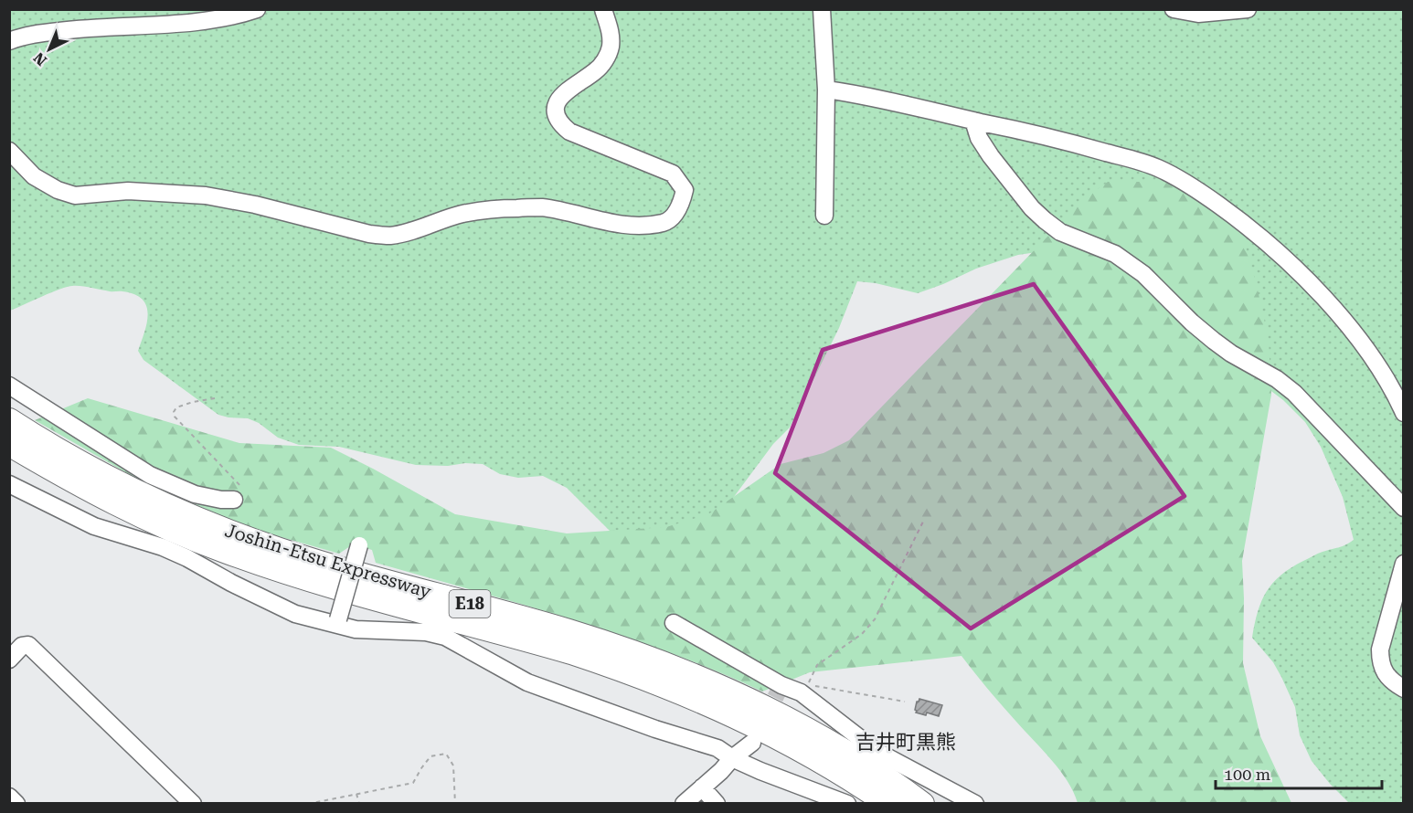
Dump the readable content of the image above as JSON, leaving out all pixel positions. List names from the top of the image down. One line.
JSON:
{"streets":{"highway":["Joshin-Etsu Expressway","E18"]},"districts":["吉井町黒熊"],"scale_bar":"100 m","north":"bottom left"}
